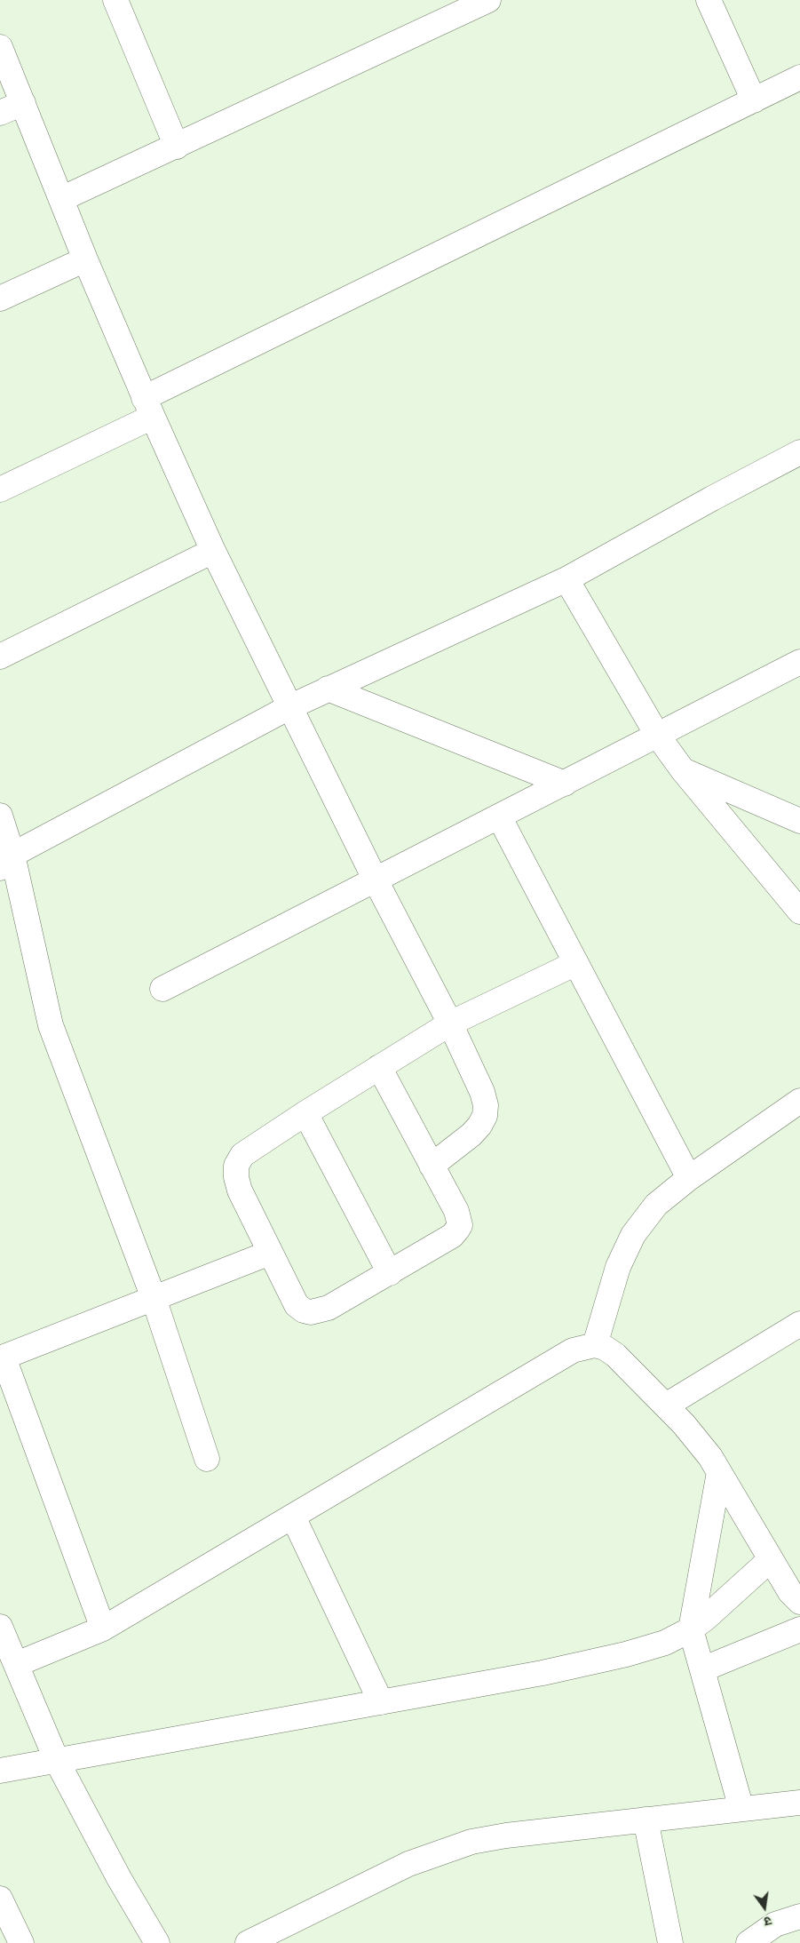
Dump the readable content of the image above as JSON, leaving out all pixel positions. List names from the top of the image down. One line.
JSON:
{"north":"bottom"}
